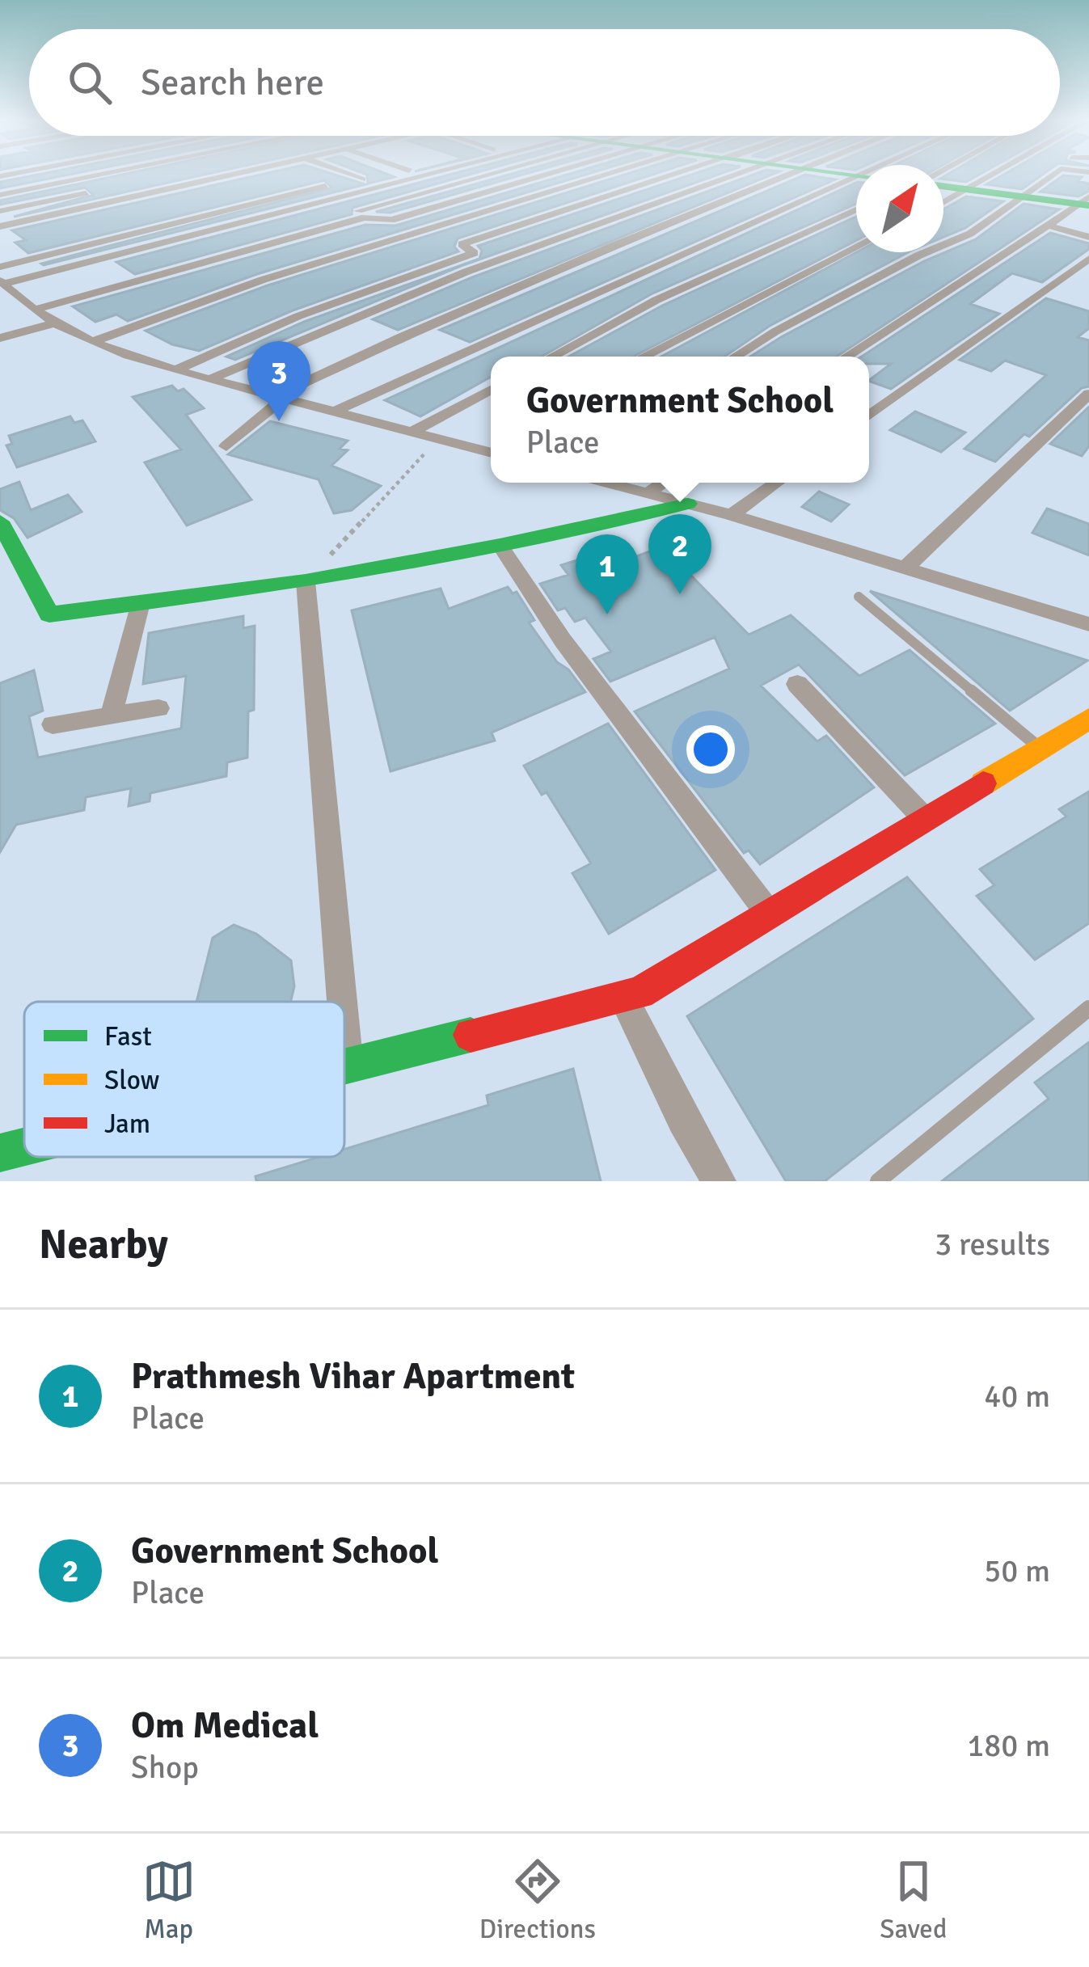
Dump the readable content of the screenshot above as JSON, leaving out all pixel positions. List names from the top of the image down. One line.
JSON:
{"legend":["Fast","Slow","Jam"],"north":"top right","page":{"search":"Search here","pins":["3","2","1"],"popup":["Government School","Place"],"heading":["Nearby","3 results"],"list":[{"mark":"1","name":"Prathmesh Vihar Apartment","note":"Place","value":"40 m"},{"mark":"2","name":"Government School","note":"Place","value":"50 m"},{"mark":"3","name":"Om Medical","note":"Shop","value":"180 m"}],"nav":["Map","Directions","Saved"]}}
